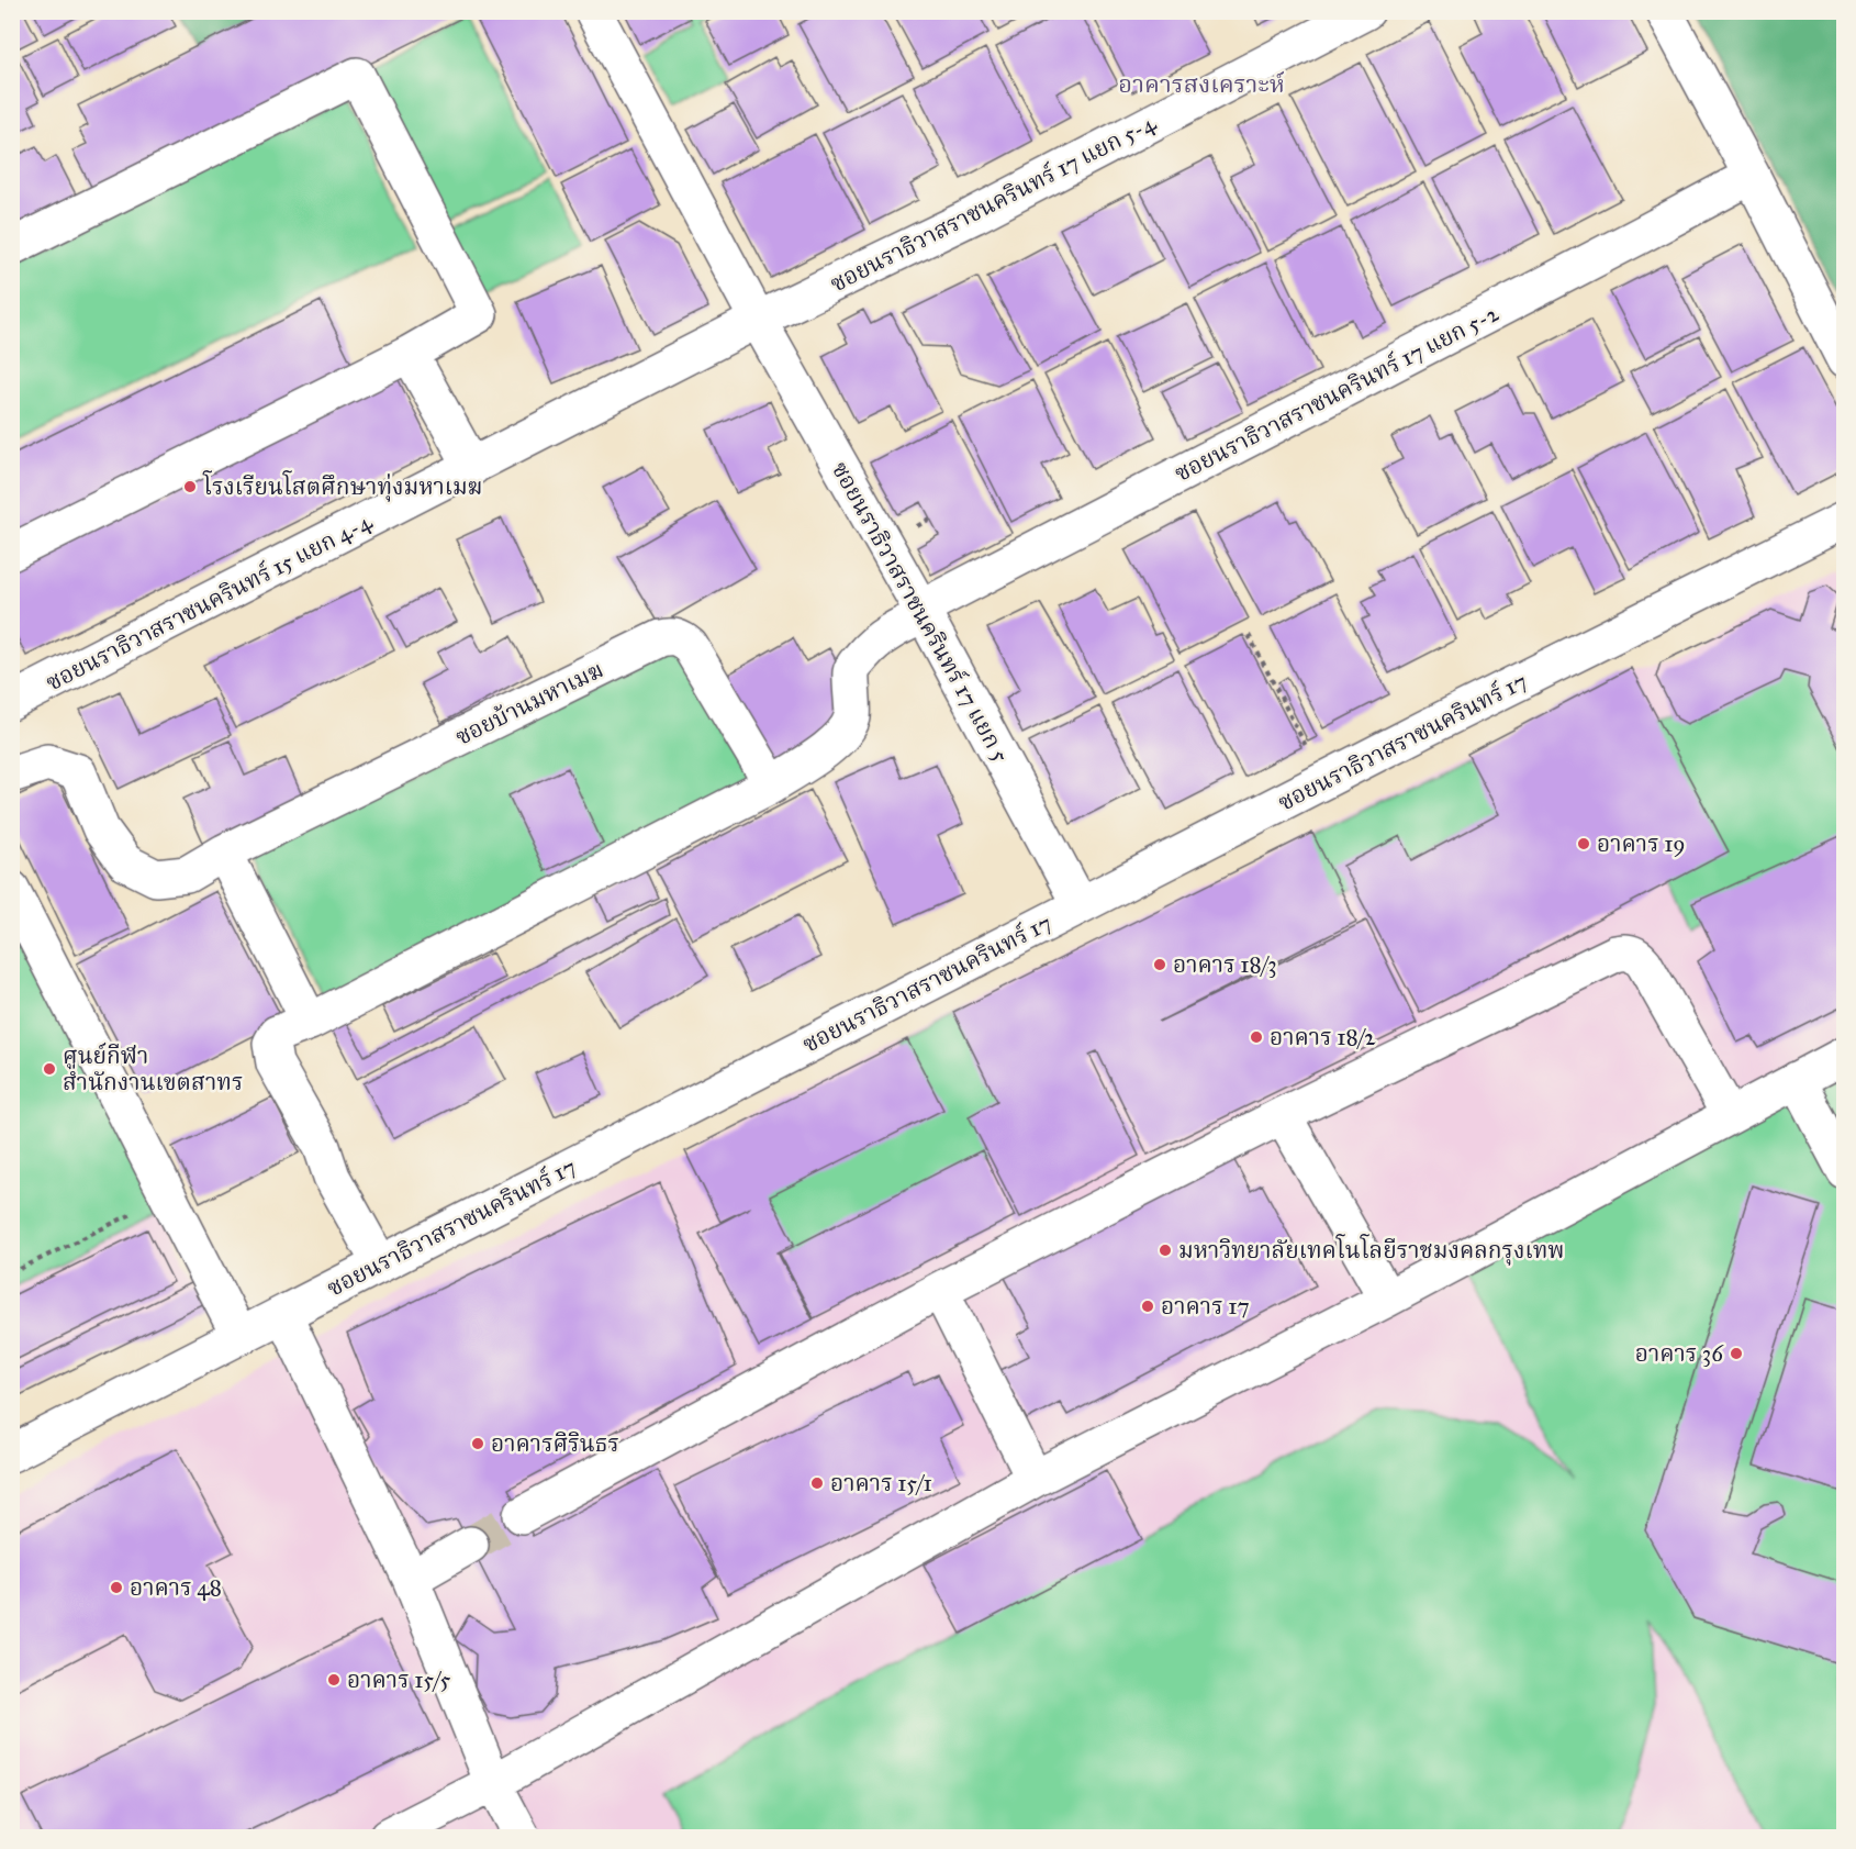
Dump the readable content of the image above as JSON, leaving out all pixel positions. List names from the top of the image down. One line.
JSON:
{"streets":{"street":["ซอยนราธิวาสราชนครินทร์ 17 แยก 5-4","ซอยนราธิวาสราชนครินทร์ 17 แยก 5-2","ซอยนราธิวาสราชนครินทร์ 15 แยก 4-4","ซอยนราธิวาสราชนครินทร์ 17 แยก 5","ซอยบ้านมหาเมฆ","ซอยนราธิวาสราชนครินทร์ 17"]},"crossings":[["ซอยนราธิวาสราชนครินทร์ 17 แยก 5-4","ซอยนราธิวาสราชนครินทร์ 15 แยก 4-4"],["ซอยนราธิวาสราชนครินทร์ 17 แยก 5-4","ซอยนราธิวาสราชนครินทร์ 17 แยก 5"],["ซอยนราธิวาสราชนครินทร์ 17 แยก 5-2","ซอยนราธิวาสราชนครินทร์ 17 แยก 5"],["ซอยนราธิวาสราชนครินทร์ 15 แยก 4-4","ซอยนราธิวาสราชนครินทร์ 17 แยก 5"],["ซอยนราธิวาสราชนครินทร์ 17 แยก 5","ซอยนราธิวาสราชนครินทร์ 17"]],"districts":["อาคารสงเคราะห์"],"places":["โรงเรียนโสตศึกษาทุ่งมหาเมฆ","อาคาร 19","อาคาร 18/3","อาคาร 18/2","ศูนย์กีฬา สำนักงานเขตสาทร","มหาวิทยาลัยเทคโนโลยีราชมงคลกรุงเทพ","อาคาร 17","อาคาร 36","อาคารศิรินธร","อาคาร 15/1","อาคาร 48","อาคาร 15/5"]}
